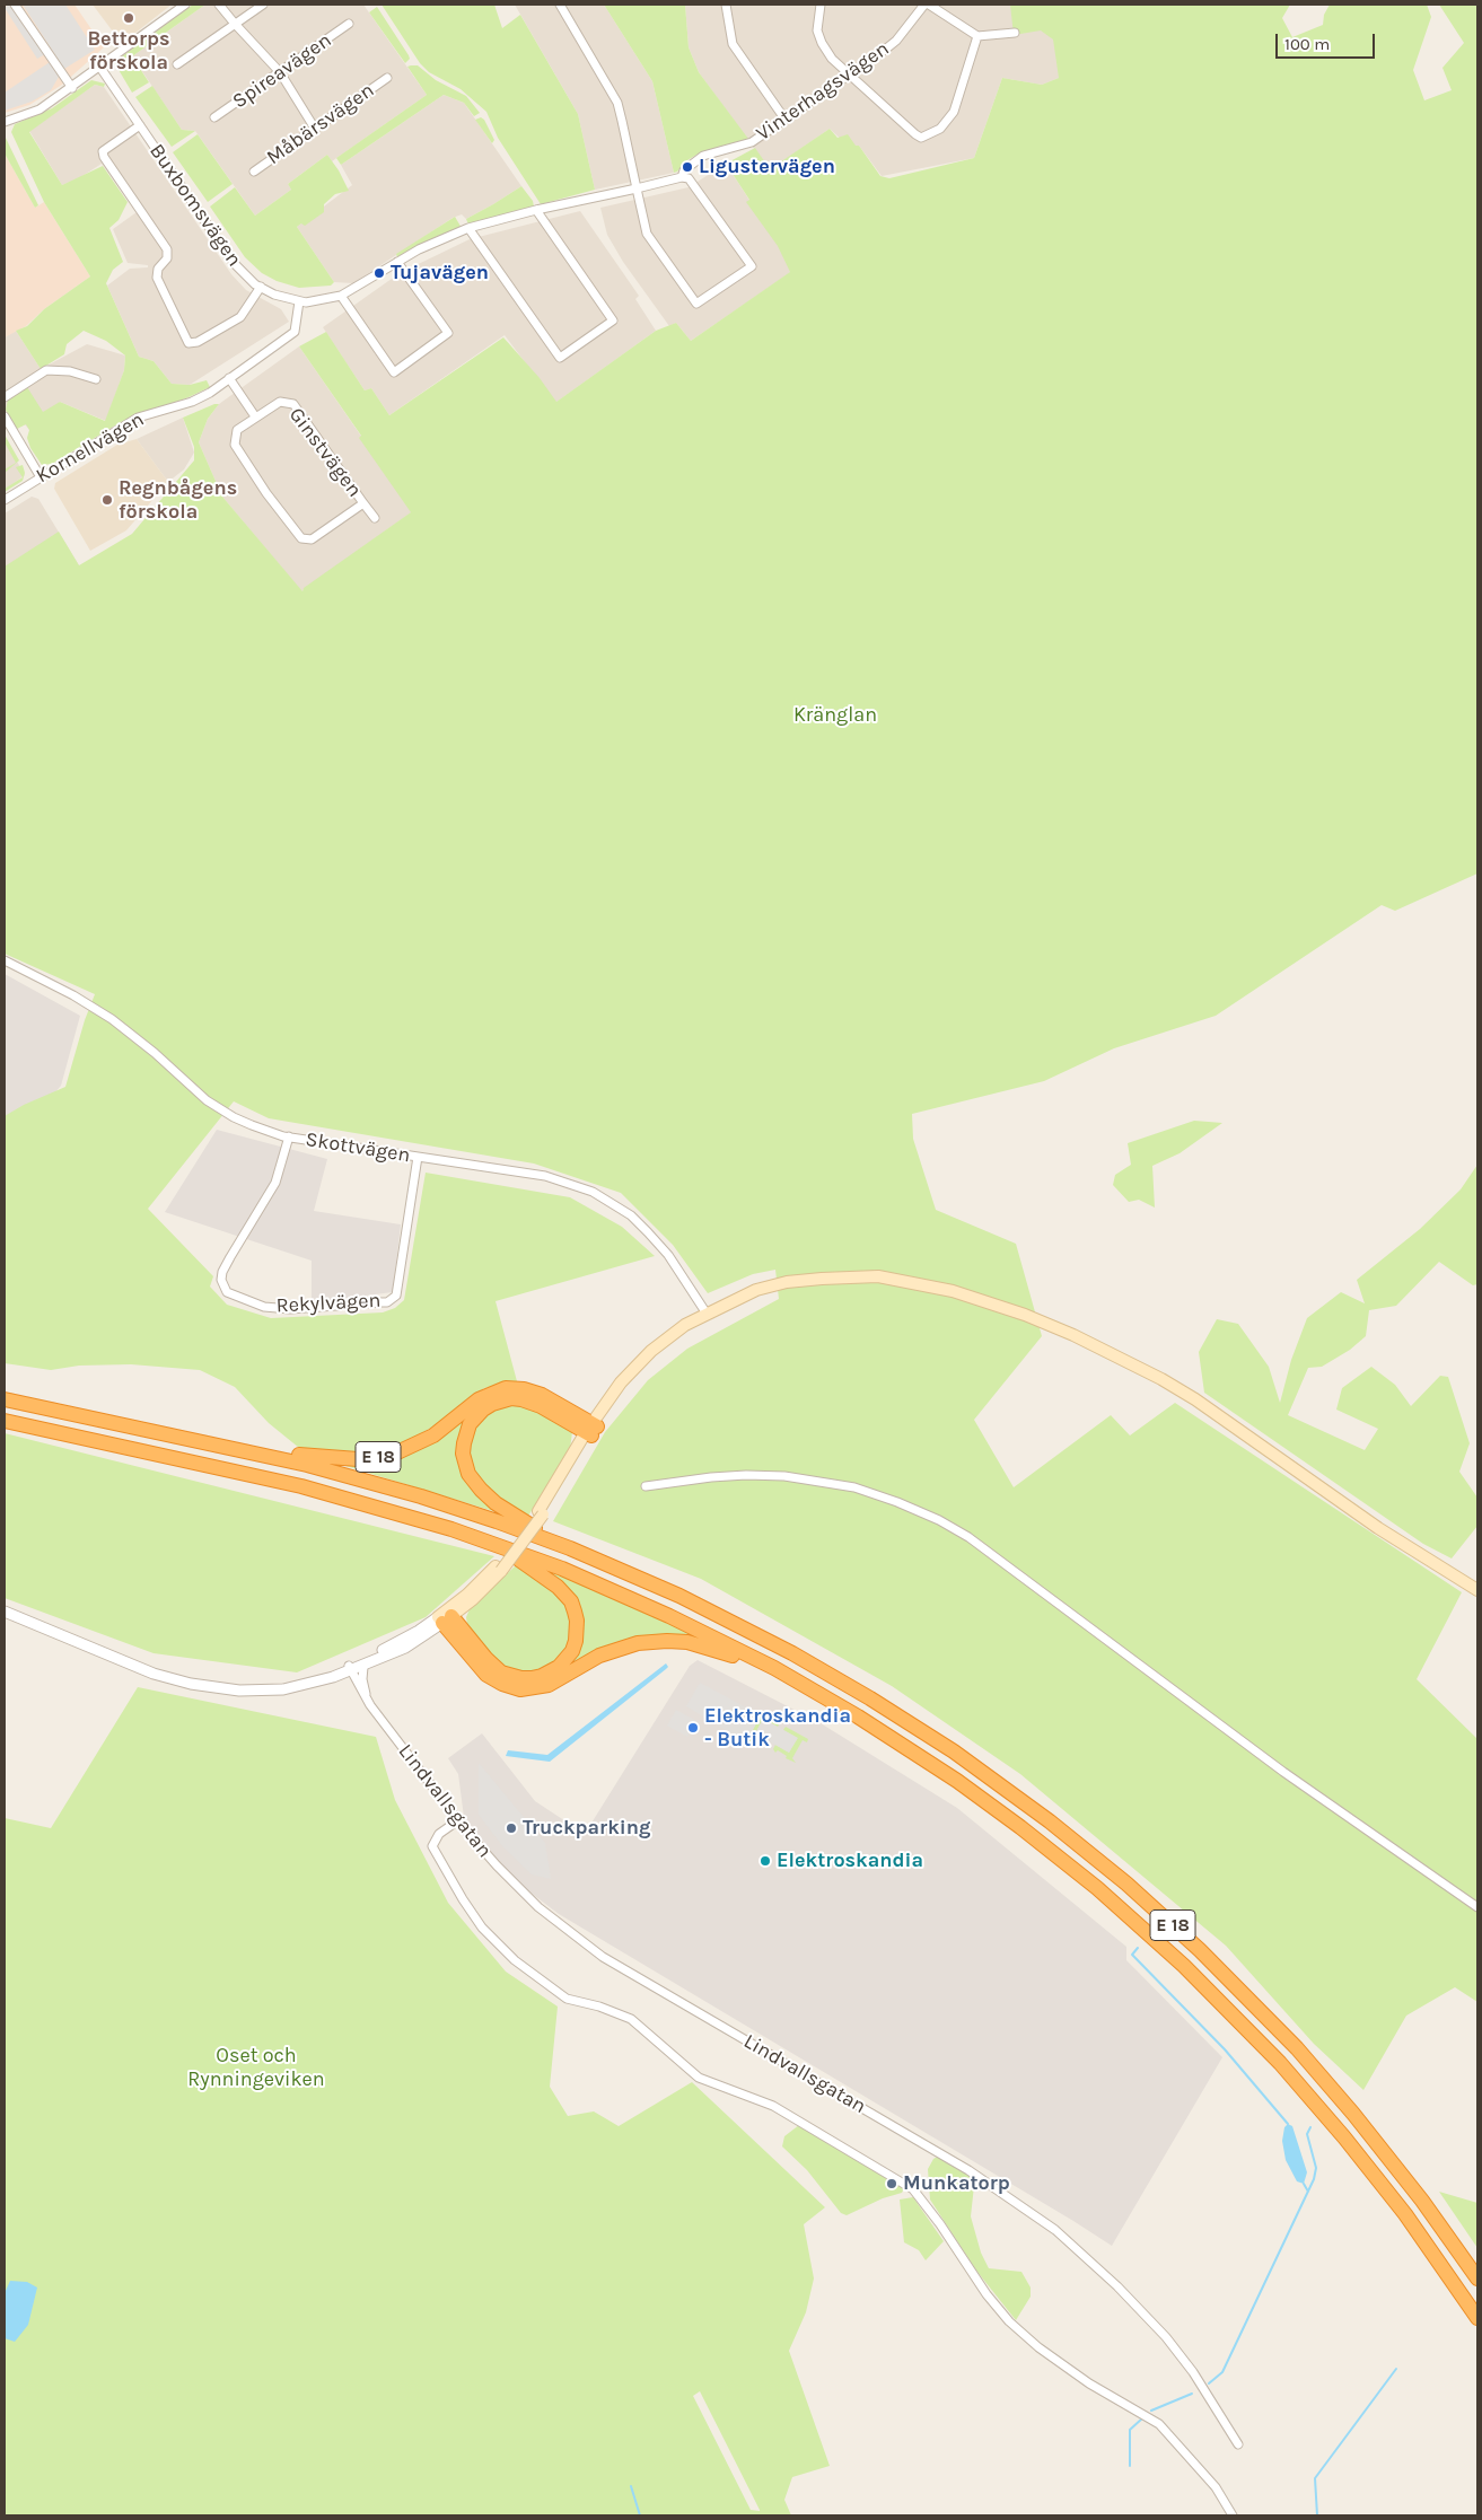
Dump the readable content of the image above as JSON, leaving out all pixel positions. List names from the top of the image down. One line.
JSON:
{"streets":{"highway":["E 18"],"street":["Spireavägen","Vinterhagsvägen","Måbärsvägen","Buxbomsvägen","Kornellvägen","Ginstvägen","Skottvägen","Rekylvägen","Lindvallsgatan"]},"crossings":[["Buxbomsvägen","Kornellvägen"],["Kornellvägen","Ginstvägen"],["Skottvägen","Rekylvägen"]],"parks":["Kränglan","Oset och Rynningeviken"],"places":["Bettorps förskola","Ligustervägen","Tujavägen","Regnbågens förskola","Elektroskandia - Butik","Truckparking","Elektroskandia","Munkatorp"],"scale_bar":"100 m"}
